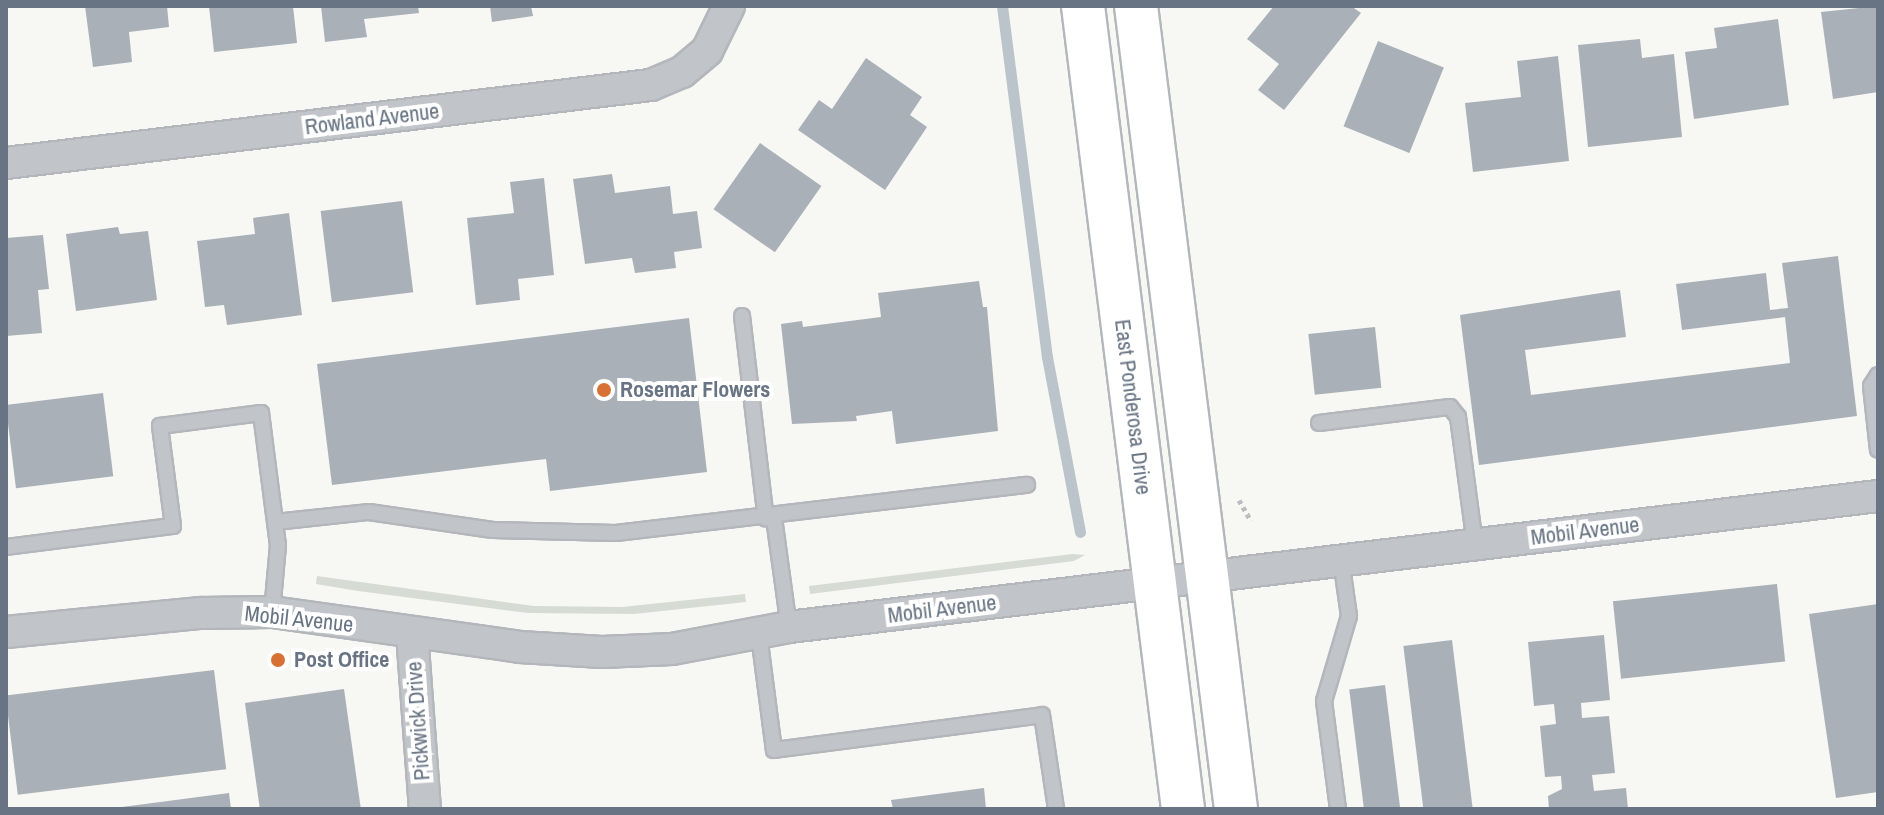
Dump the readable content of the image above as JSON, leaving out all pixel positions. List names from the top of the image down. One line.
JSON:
{"streets":{"main road":["East Ponderosa Drive"],"street":["Rowland Avenue","Mobil Avenue","Pickwick Drive"]},"crossings":[["East Ponderosa Drive","Mobil Avenue"],["Mobil Avenue","Pickwick Drive"]],"places":["Rosemar Flowers","Post Office"]}
